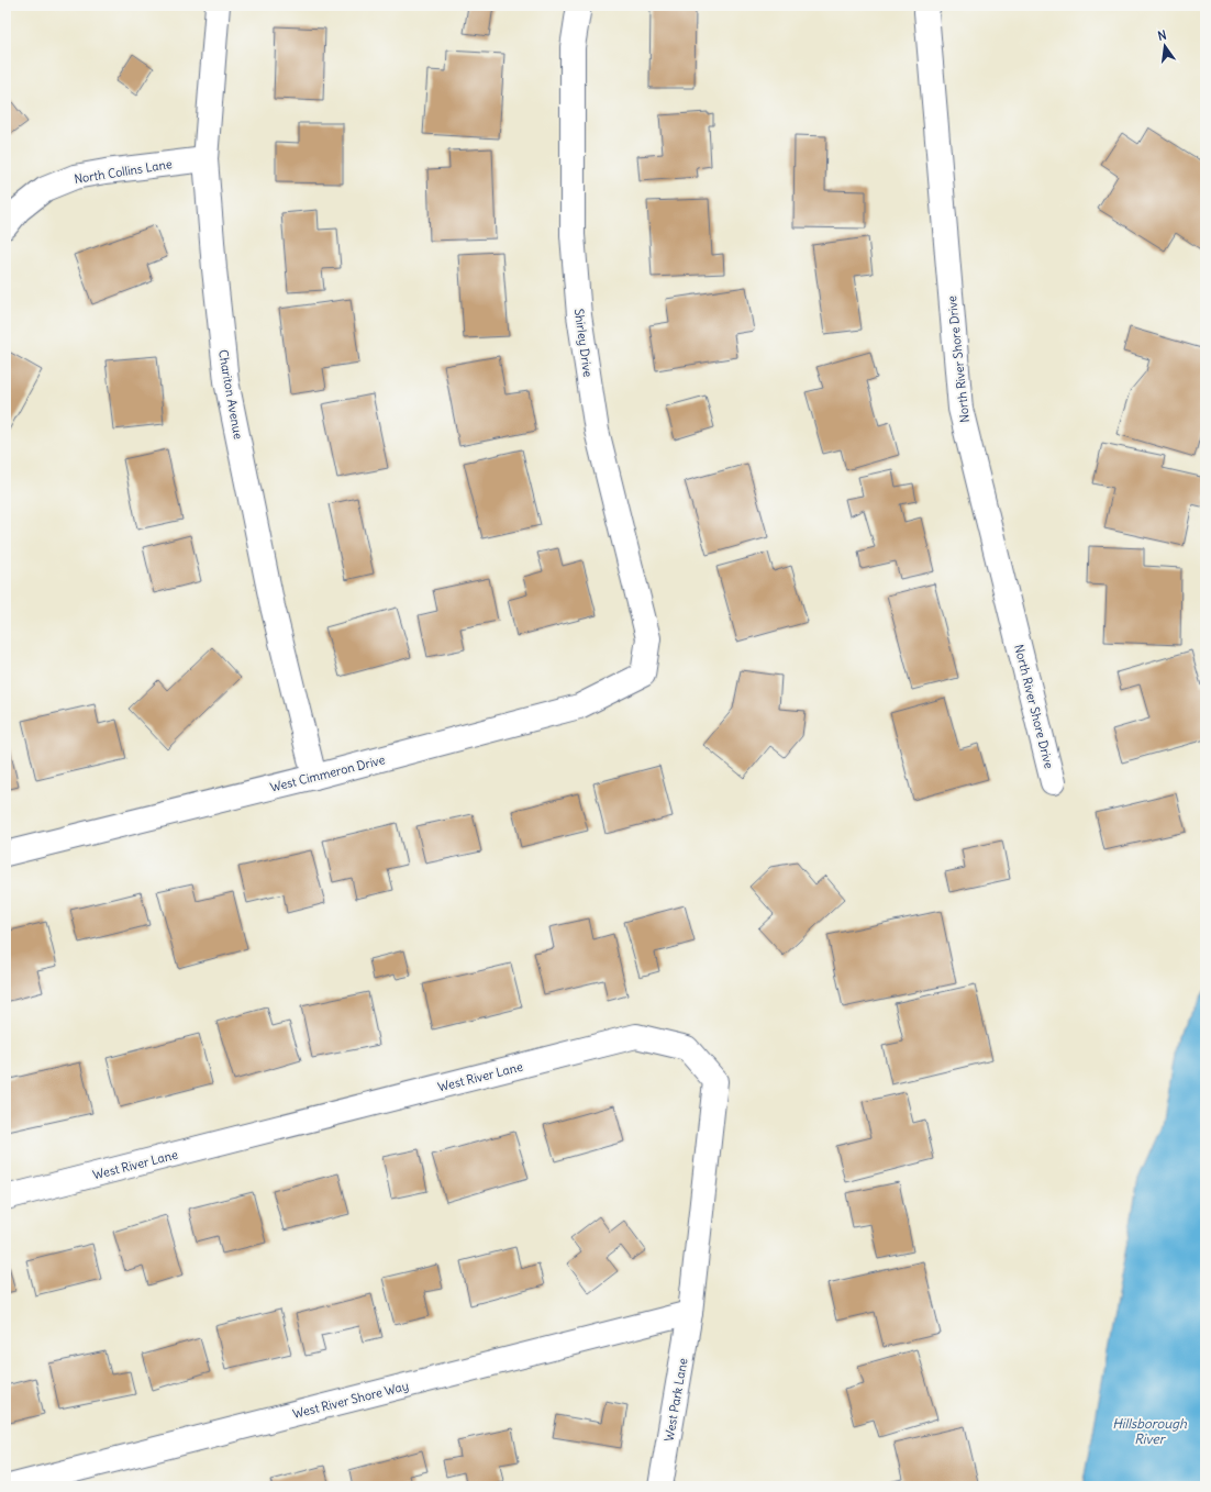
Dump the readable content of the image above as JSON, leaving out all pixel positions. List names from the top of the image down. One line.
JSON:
{"streets":{"street":["North Collins Lane","Shirley Drive","North River Shore Drive","Chariton Avenue","West Cimmeron Drive","West River Lane","West River Shore Way","West Park Lane"]},"crossings":[["North Collins Lane","Chariton Avenue"],["Shirley Drive","West Cimmeron Drive"],["Chariton Avenue","West Cimmeron Drive"],["West River Lane","West River Shore Way"],["West River Lane","West Park Lane"],["West River Shore Way","West Park Lane"]],"water":["Hillsborough River"],"north":"top"}
